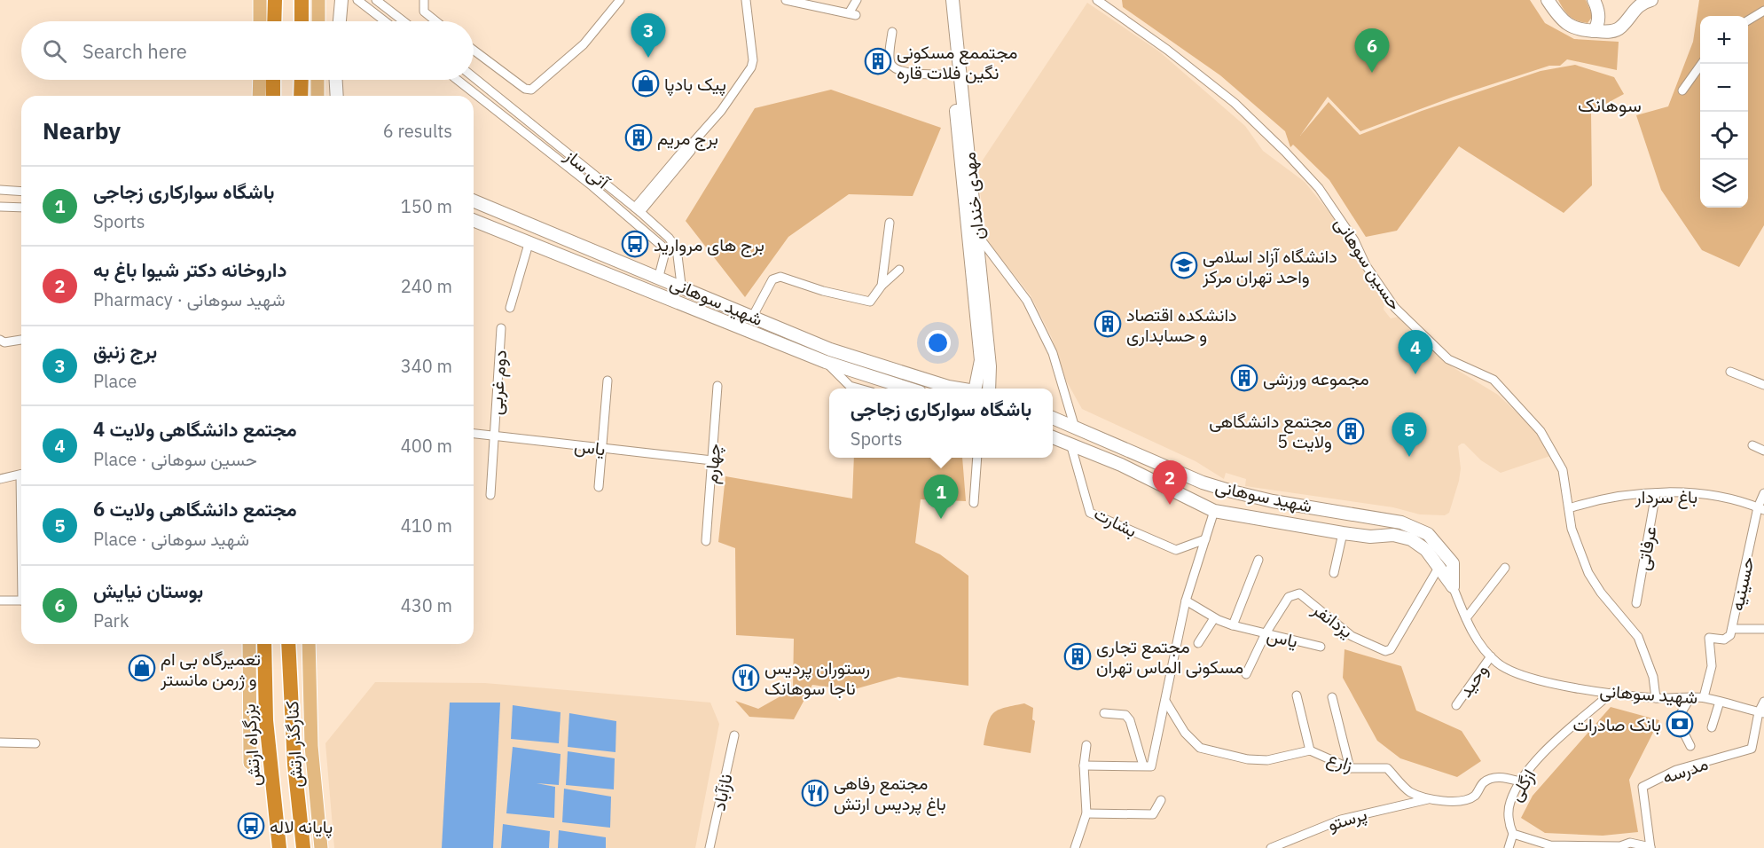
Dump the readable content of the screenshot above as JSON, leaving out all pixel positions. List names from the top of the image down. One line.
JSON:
{"streets":{"highway":["بزرگراه ارتش"],"main road":["مهدی خندان","شهید سوهانی","کنارگذر ارتش"],"street":["آتی ساز","حسین سوهانی","دوم غربی","یاس","چهارم","باغ سردار","بشارت","عرفاتی","حسینیه","یزدانفر","وحید","زارع","مدرسه","ازگلی","نازآباد","پرستو"]},"crossings":[["آتی ساز","شهید سوهانی"],["حسین سوهانی","شهید سوهانی"],["حسین سوهانی","باغ سردار"],["شهید سوهانی","بشارت"],["شهید سوهانی","حسینیه"],["شهید سوهانی","یزدانفر"],["شهید سوهانی","وحید"],["شهید سوهانی","مدرسه"],["شهید سوهانی","ازگلی"],["دوم غربی","یاس"],["یاس","چهارم"],["یاس","یزدانفر"],["باغ سردار","عرفاتی"],["باغ سردار","حسینیه"],["زارع","ازگلی"],["زارع","پرستو"]],"districts":["سوهانک"],"places":{"building":["مجتممع مسکونی نگین فلات قاره","برج مریم","دانشکده اقتصاد و حسابداری","مجموعه ورزشی","مجتمع دانشگاهی ولایت 5","مجتمع تجاری مسکونی الماس تهران"],"shop":["پیک بادپا","تعمیرگاه بی ام و ژرمن مانستر"],"bus stop":["برج های مروارید","پایانه لاله"],"school or university":["دانشگاه آزاد اسلامی واحد تهران مرکز"],"restaurant":["رستوران پردیس ناجا سوهانک","مجتمع رفاهی باغ پردیس ارتش"],"bank":["بانک صادرات"]},"page":{"pins":["3","6","4","5","2","1"],"map_buttons":["+","−"],"search":"Search here","heading":["Nearby","6 results"],"list":[{"mark":"1","name":"باشگاه سواركاری زجاجی","note":"Sports","value":"150 m"},{"mark":"2","name":"داروخانه دکتر شیوا باغ به","note":"Pharmacy · شهید سوهانی","value":"240 m"},{"mark":"3","name":"برج زنبق","note":"Place","value":"340 m"},{"mark":"4","name":"مجتمع دانشگاهی ولایت 4","note":"Place · حسین سوهانی","value":"400 m"},{"mark":"5","name":"مجتمع دانشگاهی ولایت 6","note":"Place · شهید سوهانی","value":"410 m"},{"mark":"6","name":"بوستان نیایش","note":"Park","value":"430 m"}],"popup":["باشگاه سواركاری زجاجی","Sports"]}}
